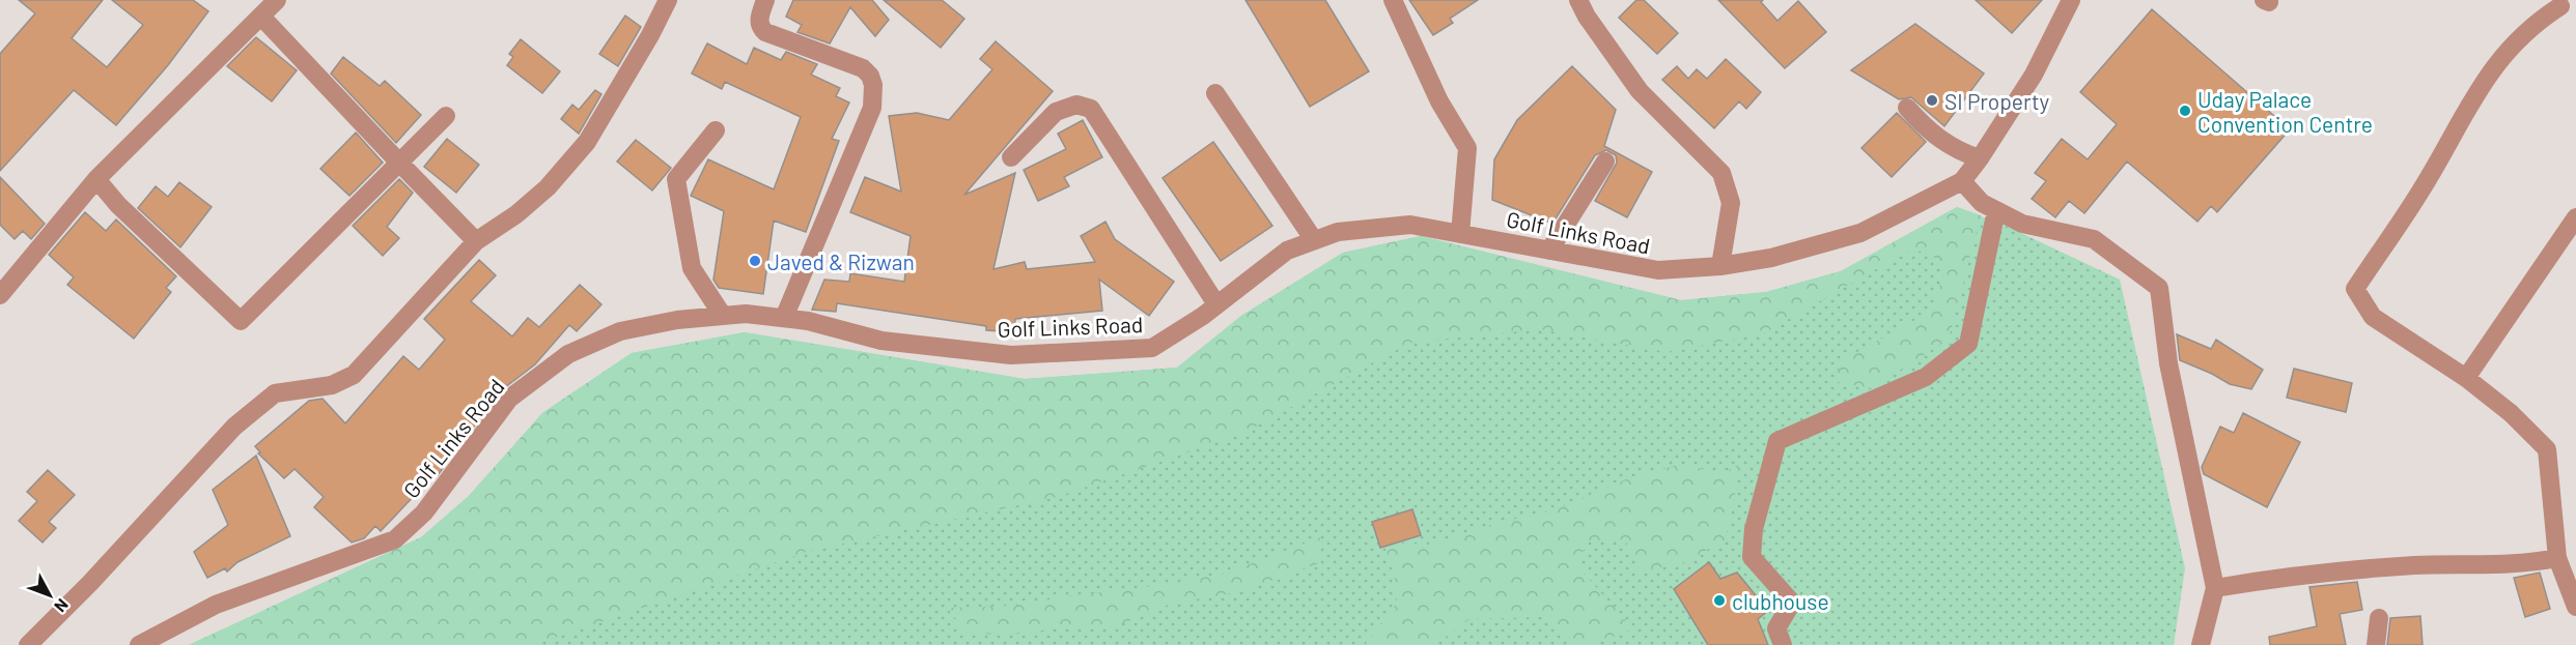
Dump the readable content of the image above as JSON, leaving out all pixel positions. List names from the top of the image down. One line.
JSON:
{"streets":{"street":["Golf Links Road"]},"places":["SI Property","Uday Palace Convention Centre","Javed & Rizwan","clubhouse"],"north":"bottom right"}
